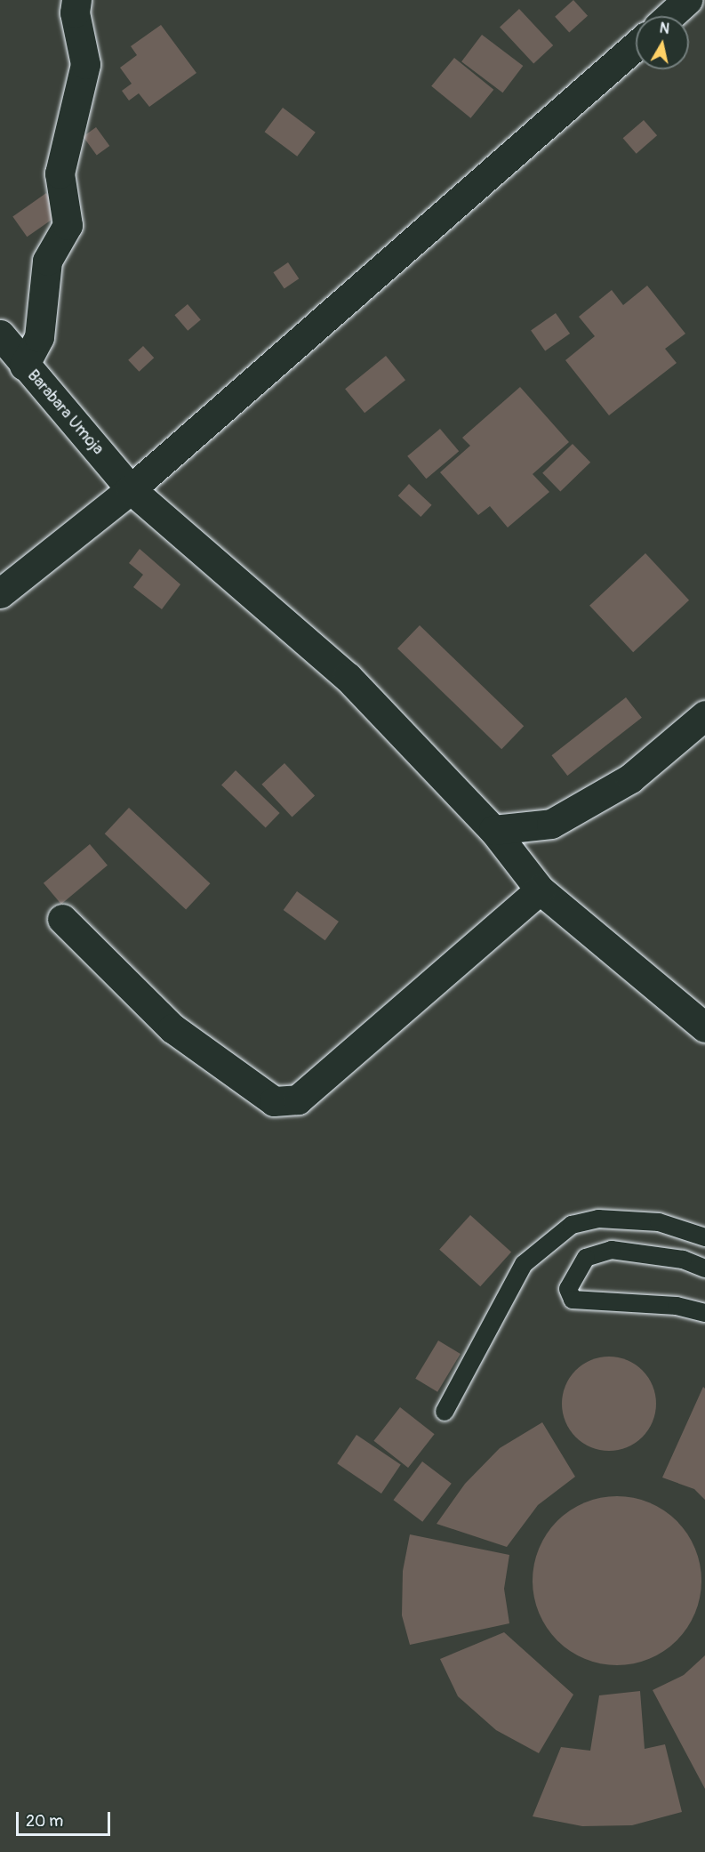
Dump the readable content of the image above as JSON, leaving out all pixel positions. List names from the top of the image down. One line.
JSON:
{"streets":{"street":["Barabara Umoja"]},"scale_bar":"20 m","north":"top"}
